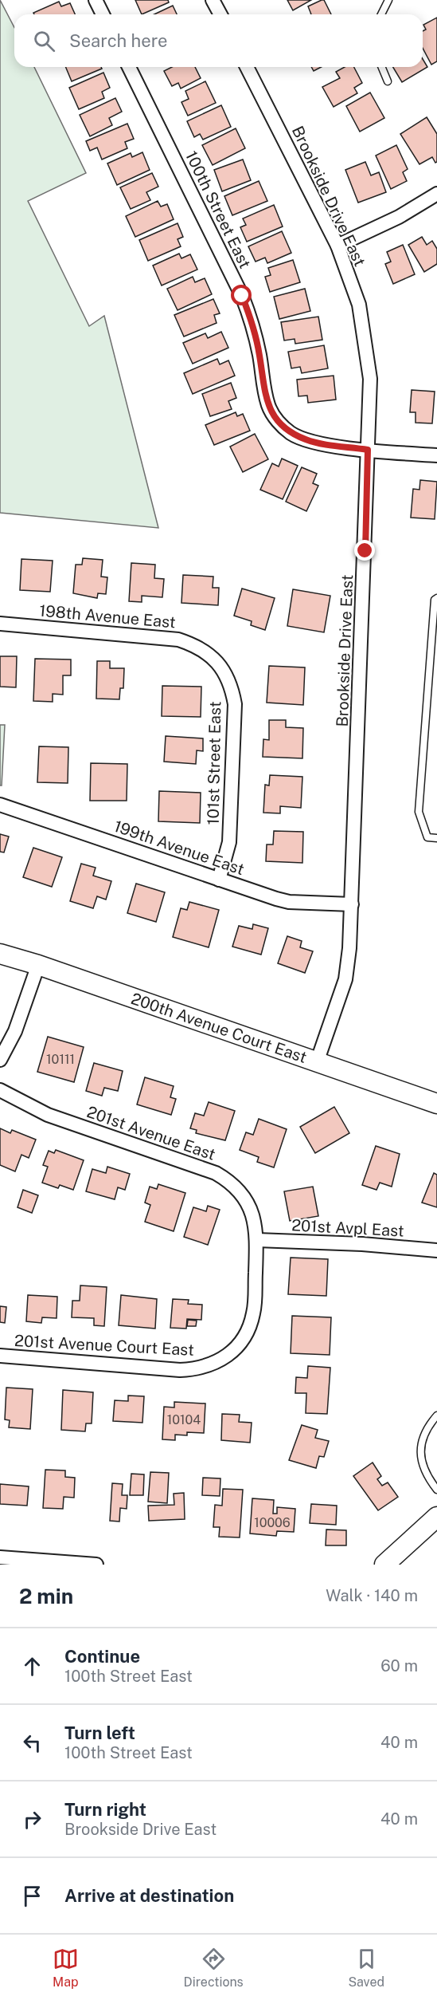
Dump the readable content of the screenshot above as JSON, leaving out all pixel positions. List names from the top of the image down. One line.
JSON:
{"streets":{"main road":["200th Avenue Court East"],"street":["Brookside Drive East","100th Street East","198th Avenue East","101st Street East","199th Avenue East","201st Avenue East","201st Avpl East","201st Avenue Court East"]},"crossings":[["Brookside Drive East","100th Street East"],["Brookside Drive East","199th Avenue East"],["Brookside Drive East","200th Avenue Court East"],["198th Avenue East","101st Street East"],["101st Street East","199th Avenue East"],["201st Avenue East","201st Avpl East"],["201st Avenue East","201st Avenue Court East"],["201st Avpl East","201st Avenue Court East"]],"house_numbers":["10111","10104","10006"],"page":{"search":"Search here","heading":["2 min","Walk · 140 m"],"list":[["Continue","100th Street East","60 m"],["Turn left","100th Street East","40 m"],["Turn right","Brookside Drive East","40 m"],"Arrive at destination"],"nav":["Map","Directions","Saved"]}}
